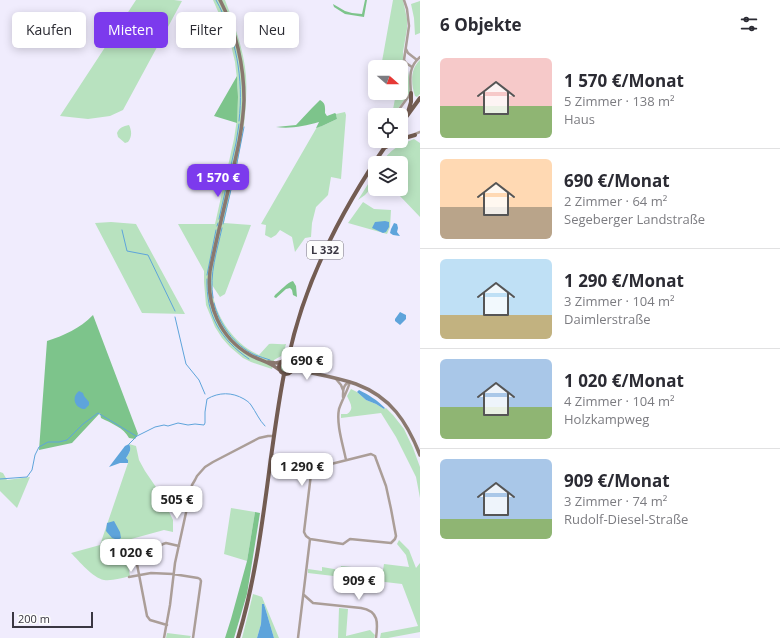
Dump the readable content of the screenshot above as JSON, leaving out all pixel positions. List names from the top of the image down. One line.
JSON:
{"streets":{"main road":["L 332"]},"scale_bar":"200 m","north":"right","page":{"heading":"6 Objekte","chip":["Kaufen","Mieten","Filter","Neu"],"list":[{"name":"1 570 €/Monat","note":"5 Zimmer · 138 m² · Haus"},{"name":"690 €/Monat","note":"2 Zimmer · 64 m² · Segeberger Landstraße"},{"name":"1 290 €/Monat","note":"3 Zimmer · 104 m² · Daimlerstraße"},{"name":"1 020 €/Monat","note":"4 Zimmer · 104 m² · Holzkampweg"},{"name":"909 €/Monat","note":"3 Zimmer · 74 m² · Rudolf-Diesel-Straße"}],"price":["1 570 €","690 €","1 290 €","505 €","1 020 €","909 €"],"scale":"200 m"}}
